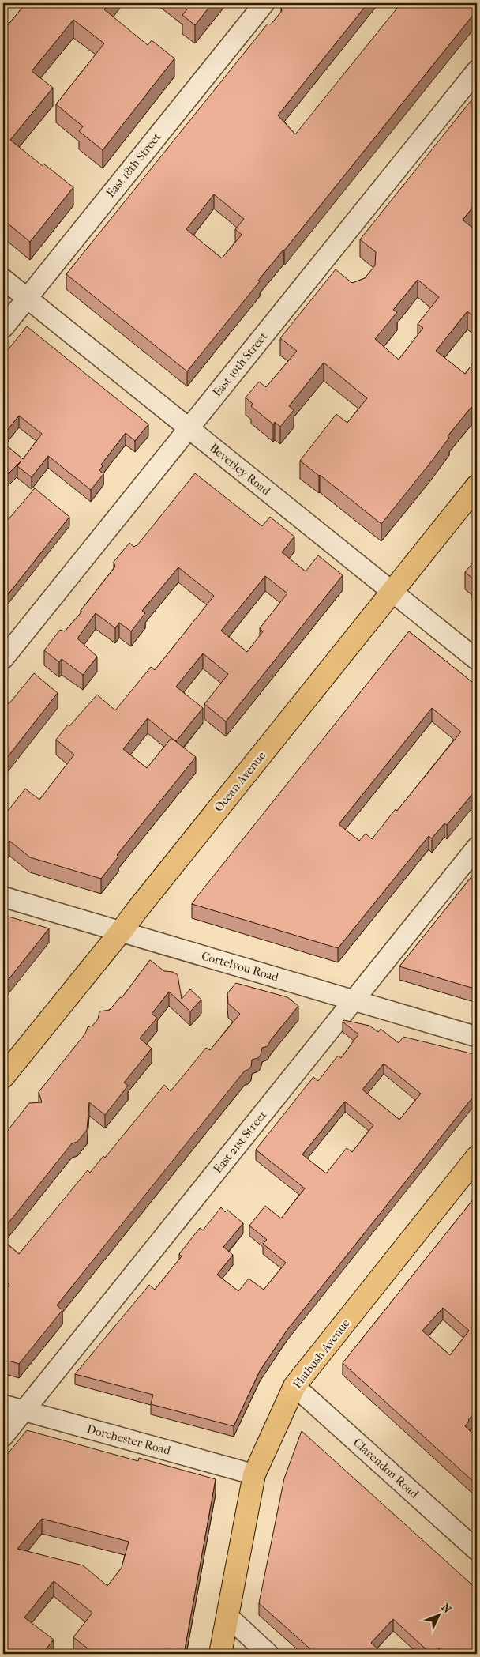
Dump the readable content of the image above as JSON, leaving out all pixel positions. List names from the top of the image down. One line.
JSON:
{"streets":{"main road":["Ocean Avenue","Flatbush Avenue"],"street":["East 18th Street","East 19th Street","Beverley Road","Cortelyou Road","East 21st Street","Dorchester Road","Clarendon Road"]},"crossings":[["East 18th Street","Beverley Road"],["East 19th Street","Beverley Road"],["Beverley Road","Ocean Avenue"],["Ocean Avenue","Cortelyou Road"],["Cortelyou Road","East 21st Street"],["East 21st Street","Dorchester Road"],["Flatbush Avenue","Dorchester Road"],["Flatbush Avenue","Clarendon Road"]],"north":"top right"}
